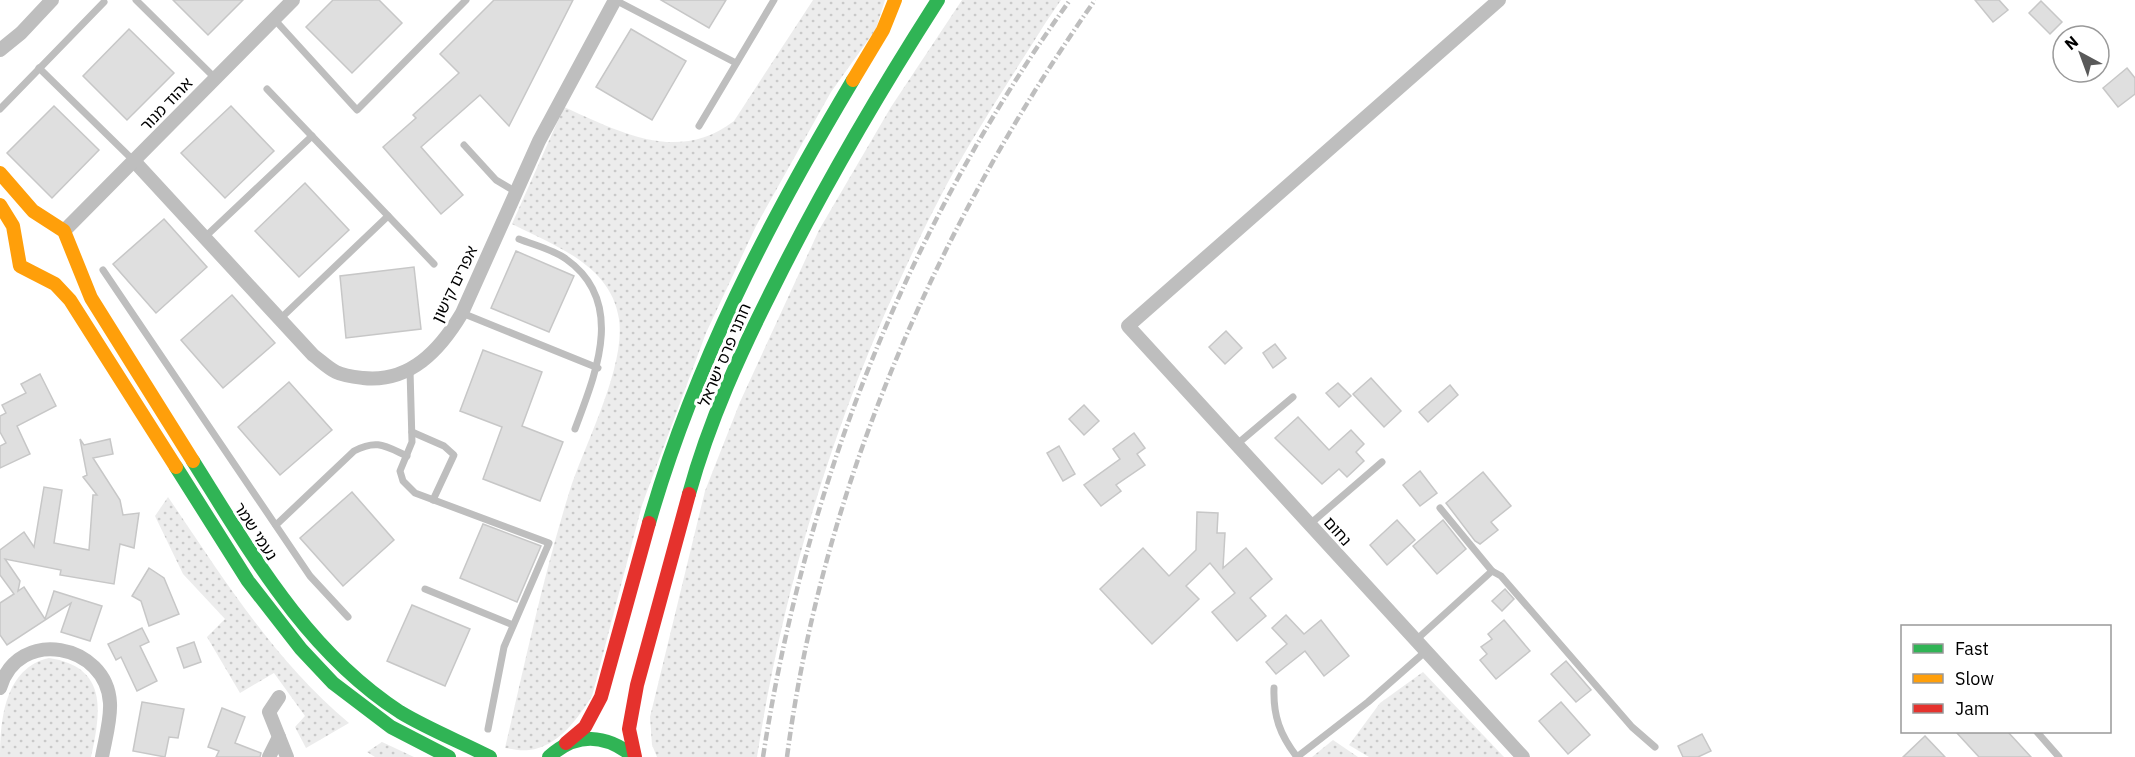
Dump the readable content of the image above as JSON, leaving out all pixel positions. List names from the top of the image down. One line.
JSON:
{"streets":{"main road":["חתני פרס ישראל","נעמי שמר"],"street":["אהוד מנור","אפרים קישון","נחום"]},"crossings":[["אהוד מנור","אפרים קישון"],["אהוד מנור","נעמי שמר"]],"legend":["Fast","Slow","Jam"],"north":"top left"}
